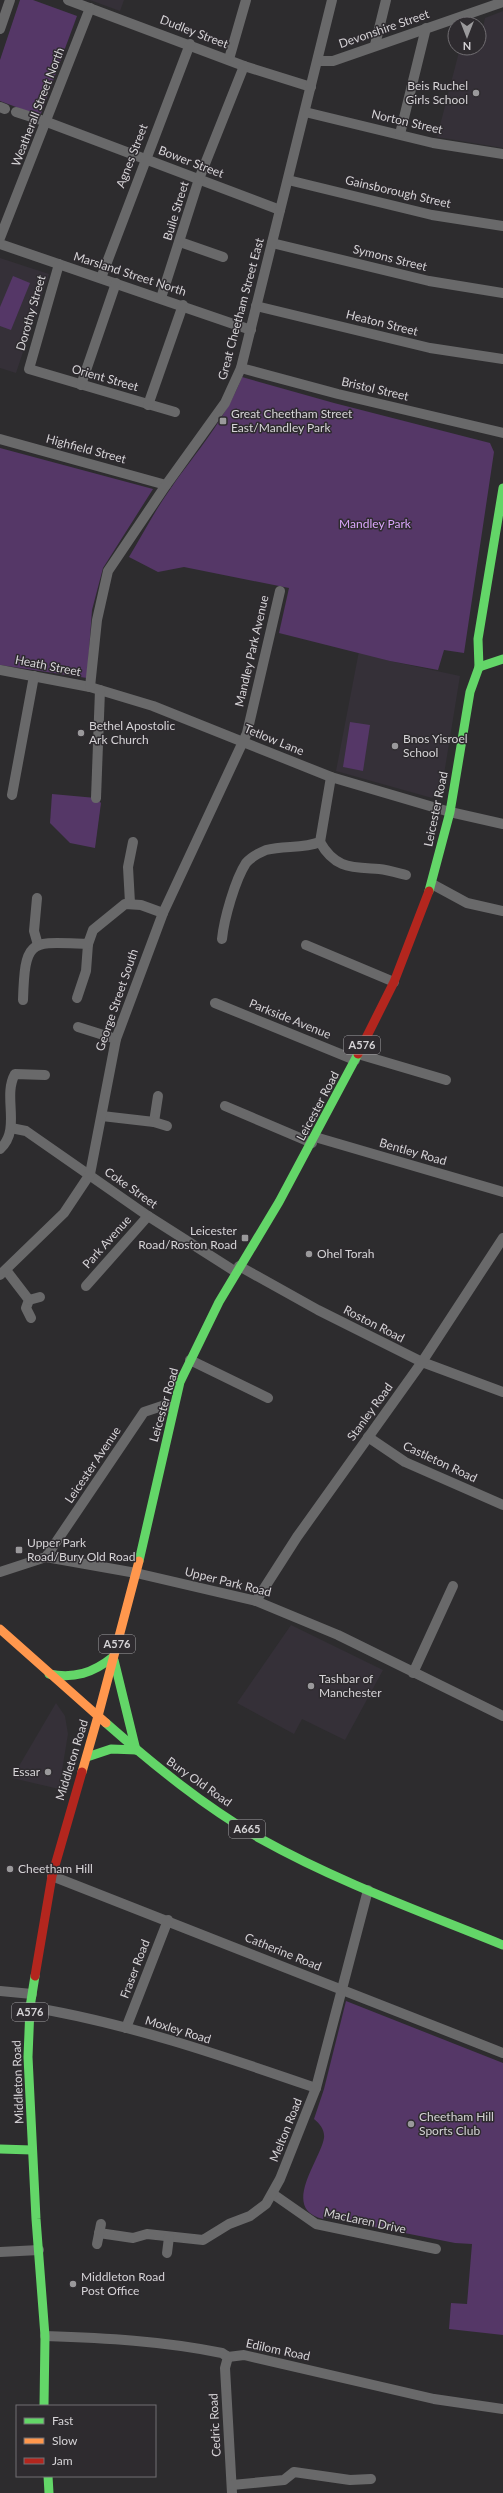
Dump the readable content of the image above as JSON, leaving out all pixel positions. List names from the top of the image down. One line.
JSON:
{"streets":{"main road":["Leicester Road","A576","Middleton Road","Bury Old Road","A665"],"street":["Devonshire Street","Dudley Street","Weatherall Street North","Norton Street","Agnes Street","Bower Street","Gainsborough Street","Buile Street","Symons Street","Marsland Street North","Great Cheetham Street East","Dorothy Street","Heaton Street","Orient Street","Bristol Street","Highfield Street","Mandley Park Avenue","Heath Street","Tetlow Lane","George Street South","Parkside Avenue","Bentley Road","Coke Street","Park Avenue","Roston Road","Stanley Road","Castleton Road","Leicester Avenue","Upper Park Road","Catherine Road","Fraser Road","Moxley Road","Melton Road","MacLaren Drive","Edilom Road","Cedric Road"]},"crossings":[["Devonshire Street","Great Cheetham Street East"],["Dudley Street","Weatherall Street North"],["Dudley Street","Agnes Street"],["Dudley Street","Buile Street"],["Dudley Street","Great Cheetham Street East"],["Weatherall Street North","Bower Street"],["Norton Street","Great Cheetham Street East"],["Agnes Street","Bower Street"],["Agnes Street","Marsland Street North"],["Bower Street","Buile Street"],["Bower Street","Great Cheetham Street East"],["Gainsborough Street","Great Cheetham Street East"],["Buile Street","Marsland Street North"],["Symons Street","Great Cheetham Street East"],["Marsland Street North","Great Cheetham Street East"],["Marsland Street North","Dorothy Street"],["Great Cheetham Street East","Heaton Street"],["Great Cheetham Street East","Bristol Street"],["Great Cheetham Street East","Highfield Street"],["Great Cheetham Street East","Heath Street"],["Great Cheetham Street East","Tetlow Lane"],["Dorothy Street","Orient Street"],["Mandley Park Avenue","Tetlow Lane"],["Mandley Park Avenue","George Street South"],["Heath Street","Tetlow Lane"],["Tetlow Lane","Leicester Road"],["Tetlow Lane","George Street South"],["Leicester Road","Parkside Avenue"],["Leicester Road","Bentley Road"],["Leicester Road","Coke Street"],["Leicester Road","Roston Road"],["Leicester Road","Leicester Avenue"],["Leicester Road","Upper Park Road"],["Leicester Road","Middleton Road"],["Leicester Road","Bury Old Road"],["George Street South","Coke Street"],["Coke Street","Park Avenue"],["Coke Street","Roston Road"],["Roston Road","Stanley Road"],["Stanley Road","Castleton Road"],["Stanley Road","Upper Park Road"],["Leicester Avenue","Upper Park Road"],["Middleton Road","Bury Old Road"],["Middleton Road","Catherine Road"],["Middleton Road","Moxley Road"],["Middleton Road","Edilom Road"],["Bury Old Road","Melton Road"],["Catherine Road","Fraser Road"],["Catherine Road","Melton Road"],["Fraser Road","Moxley Road"],["Moxley Road","Melton Road"],["Melton Road","MacLaren Drive"],["Edilom Road","Cedric Road"]],"parks":["Mandley Park"],"places":{"other":["Beis Ruchel Girls School","Bethel Apostolic Ark Church","Bnos Yisroel School","Ohel Torah","Tashbar of Manchester","Essar","Cheetham Hill","Cheetham Hill Sports Club","Middleton Road Post Office"],"transit":["Great Cheetham Street East/Mandley Park","Leicester Road/Roston Road","Upper Park Road/Bury Old Road"]},"legend":["Fast","Slow","Jam"],"north":"bottom"}
